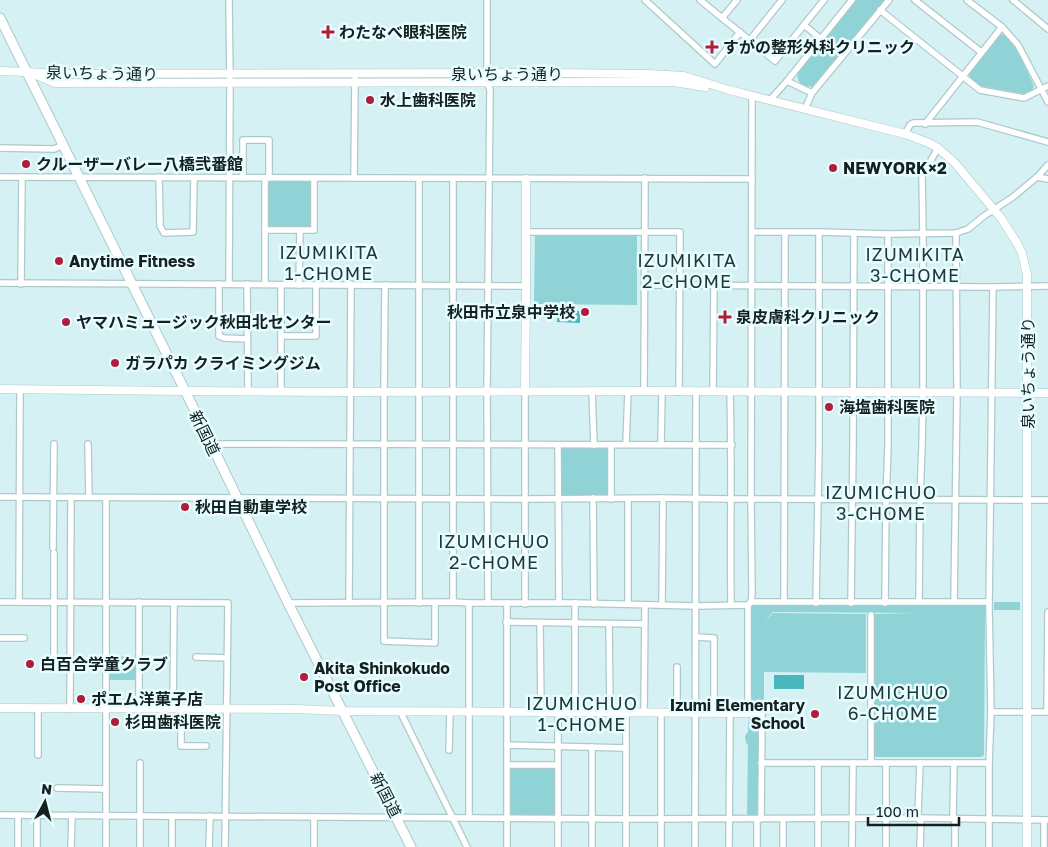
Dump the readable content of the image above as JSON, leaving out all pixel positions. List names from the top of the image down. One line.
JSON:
{"streets":{"main road":["新国道"],"street":["泉いちょう通り"]},"crossings":[["泉いちょう通り","新国道"]],"districts":["IZUMIKITA 1-CHOME","IZUMIKITA 3-CHOME","IZUMIKITA 2-CHOME","IZUMICHUO 3-CHOME","IZUMICHUO 2-CHOME","IZUMICHUO 6-CHOME","IZUMICHUO 1-CHOME"],"places":{"health":["わたなべ眼科医院","すがの整形外科クリニック","泉皮膚科クリニック"],"other":["水上歯科医院","クルーザーバレー八橋弐番館","NEWYORK×2","Anytime Fitness","秋田市立泉中学校","ヤマハミュージック秋田北センター","ガラパカ クライミングジム","海塩歯科医院","秋田自動車学校","白百合学童クラブ","Akita Shinkokudo Post Office","ポエム洋菓子店","Izumi Elementary School","杉田歯科医院"]},"scale_bar":"100 m","north":"top"}
